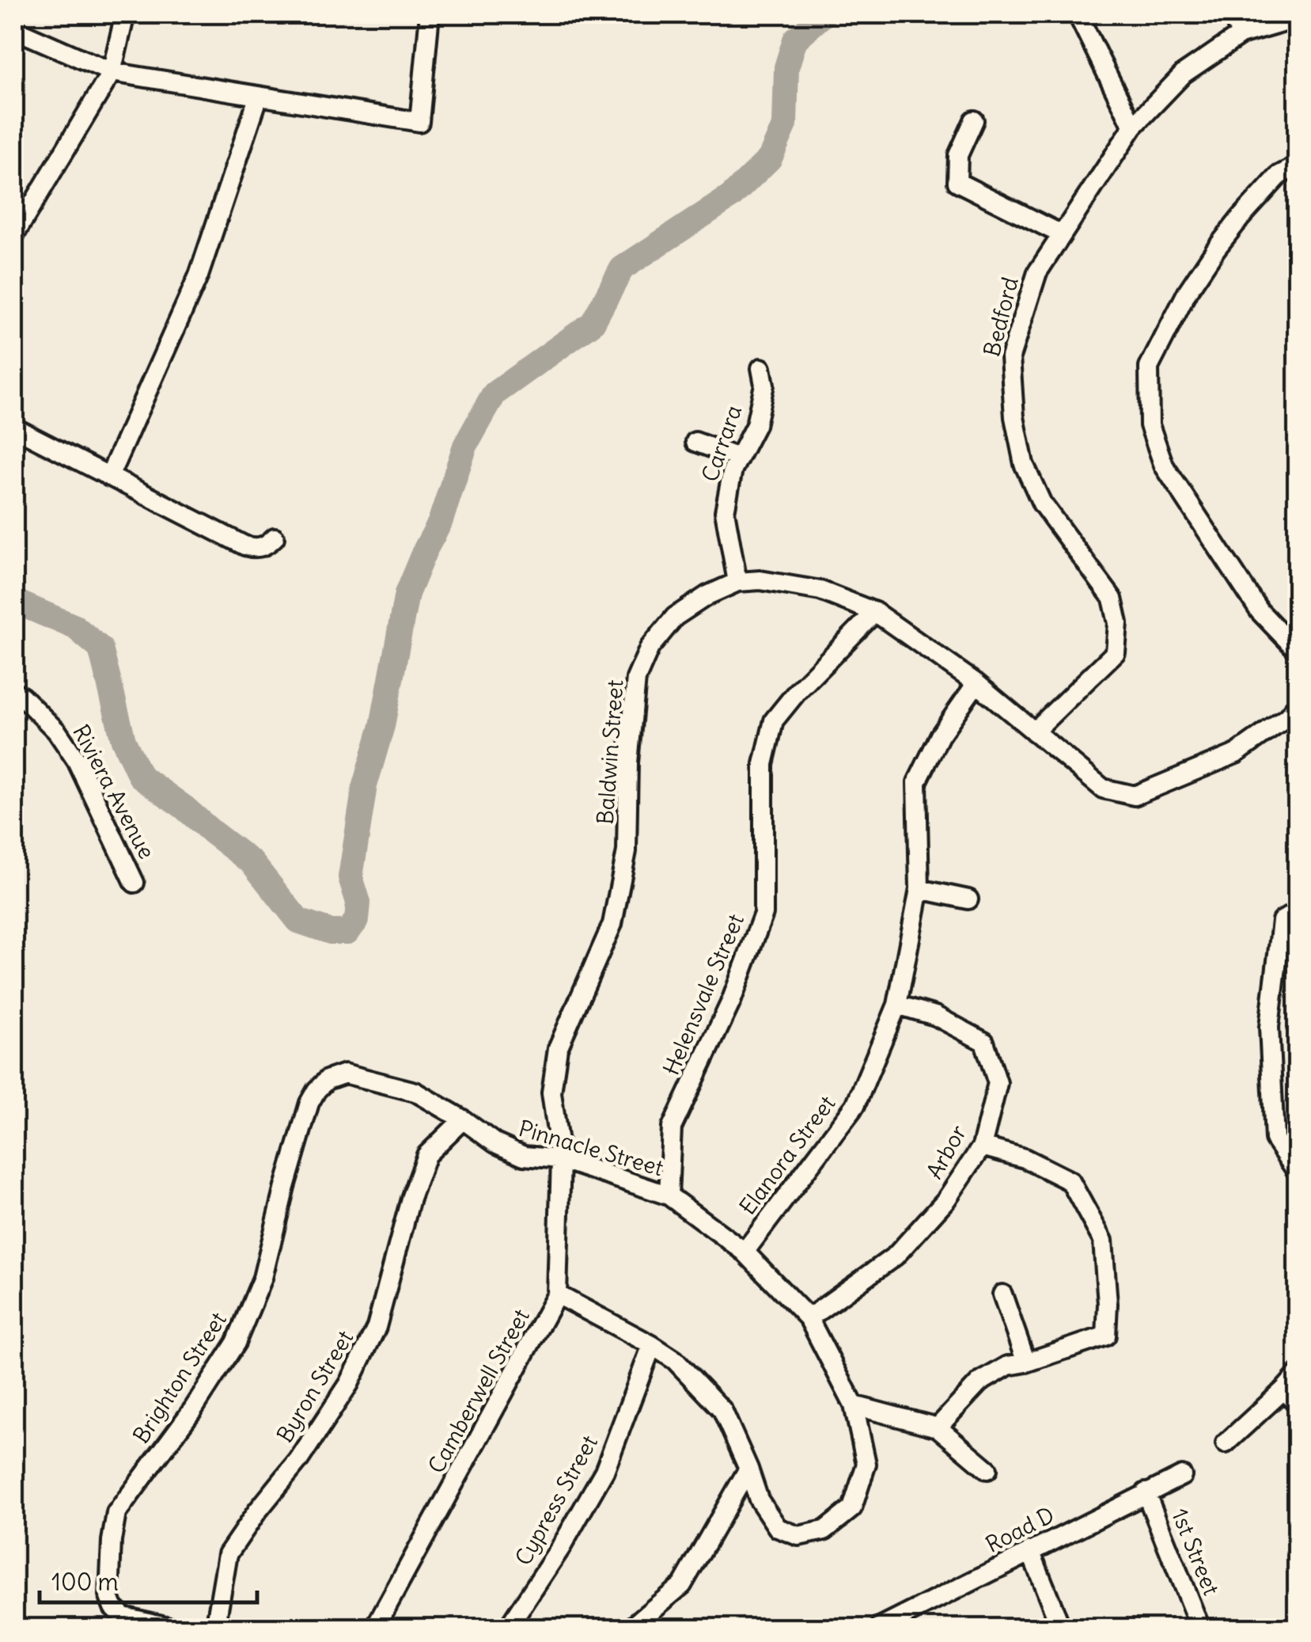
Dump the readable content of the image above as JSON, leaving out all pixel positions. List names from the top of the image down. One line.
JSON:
{"streets":{"street":["Bedford","Carrara","Baldwin Street","Riviera Avenue","Helensvale Street","Pinnacle Street","Arbor","Elanora Street","Brighton Street","Byron Street","Camberwell Street","Cypress Street","Road D","1st Street"]},"crossings":[["Bedford","Baldwin Street"],["Carrara","Baldwin Street"],["Baldwin Street","Helensvale Street"],["Baldwin Street","Pinnacle Street"],["Baldwin Street","Elanora Street"],["Baldwin Street","Camberwell Street"],["Helensvale Street","Pinnacle Street"],["Pinnacle Street","Arbor"],["Pinnacle Street","Elanora Street"],["Pinnacle Street","Brighton Street"],["Pinnacle Street","Byron Street"],["Pinnacle Street","Camberwell Street"],["Pinnacle Street","Cypress Street"],["Arbor","Elanora Street"],["Road D","1st Street"]],"scale_bar":"100 m"}
